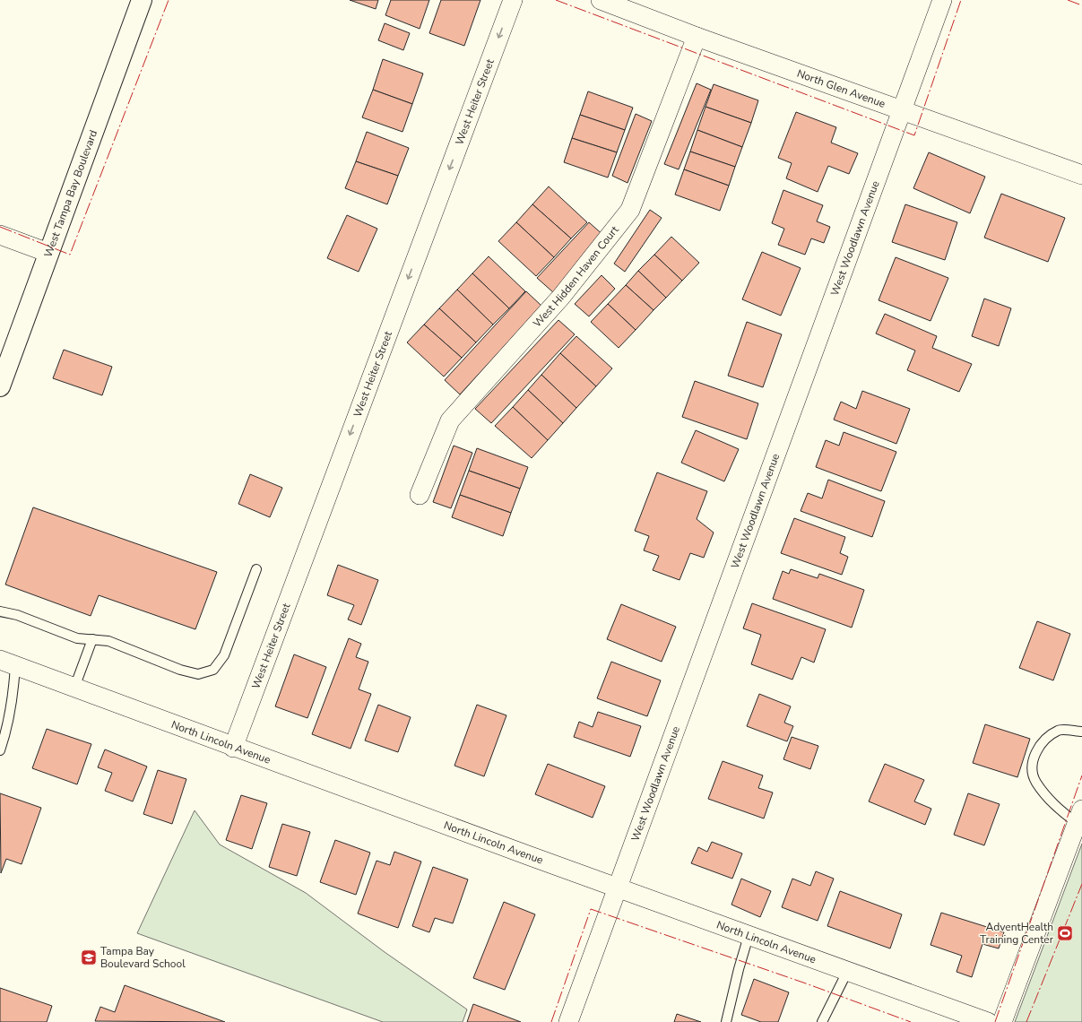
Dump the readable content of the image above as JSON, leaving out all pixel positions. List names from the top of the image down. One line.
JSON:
{"streets":{"street":["North Glen Avenue","West Heiter Street","West Tampa Bay Boulevard","West Woodlawn Avenue","West Hidden Haven Court","North Lincoln Avenue"]},"crossings":[["North Glen Avenue","West Woodlawn Avenue"],["North Glen Avenue","West Hidden Haven Court"],["West Heiter Street","North Lincoln Avenue"],["West Woodlawn Avenue","North Lincoln Avenue"]],"one_way":["West Heiter Street"],"places":{"sports":["AdventHealth Training Center"],"school or university":["Tampa Bay Boulevard School"]}}
